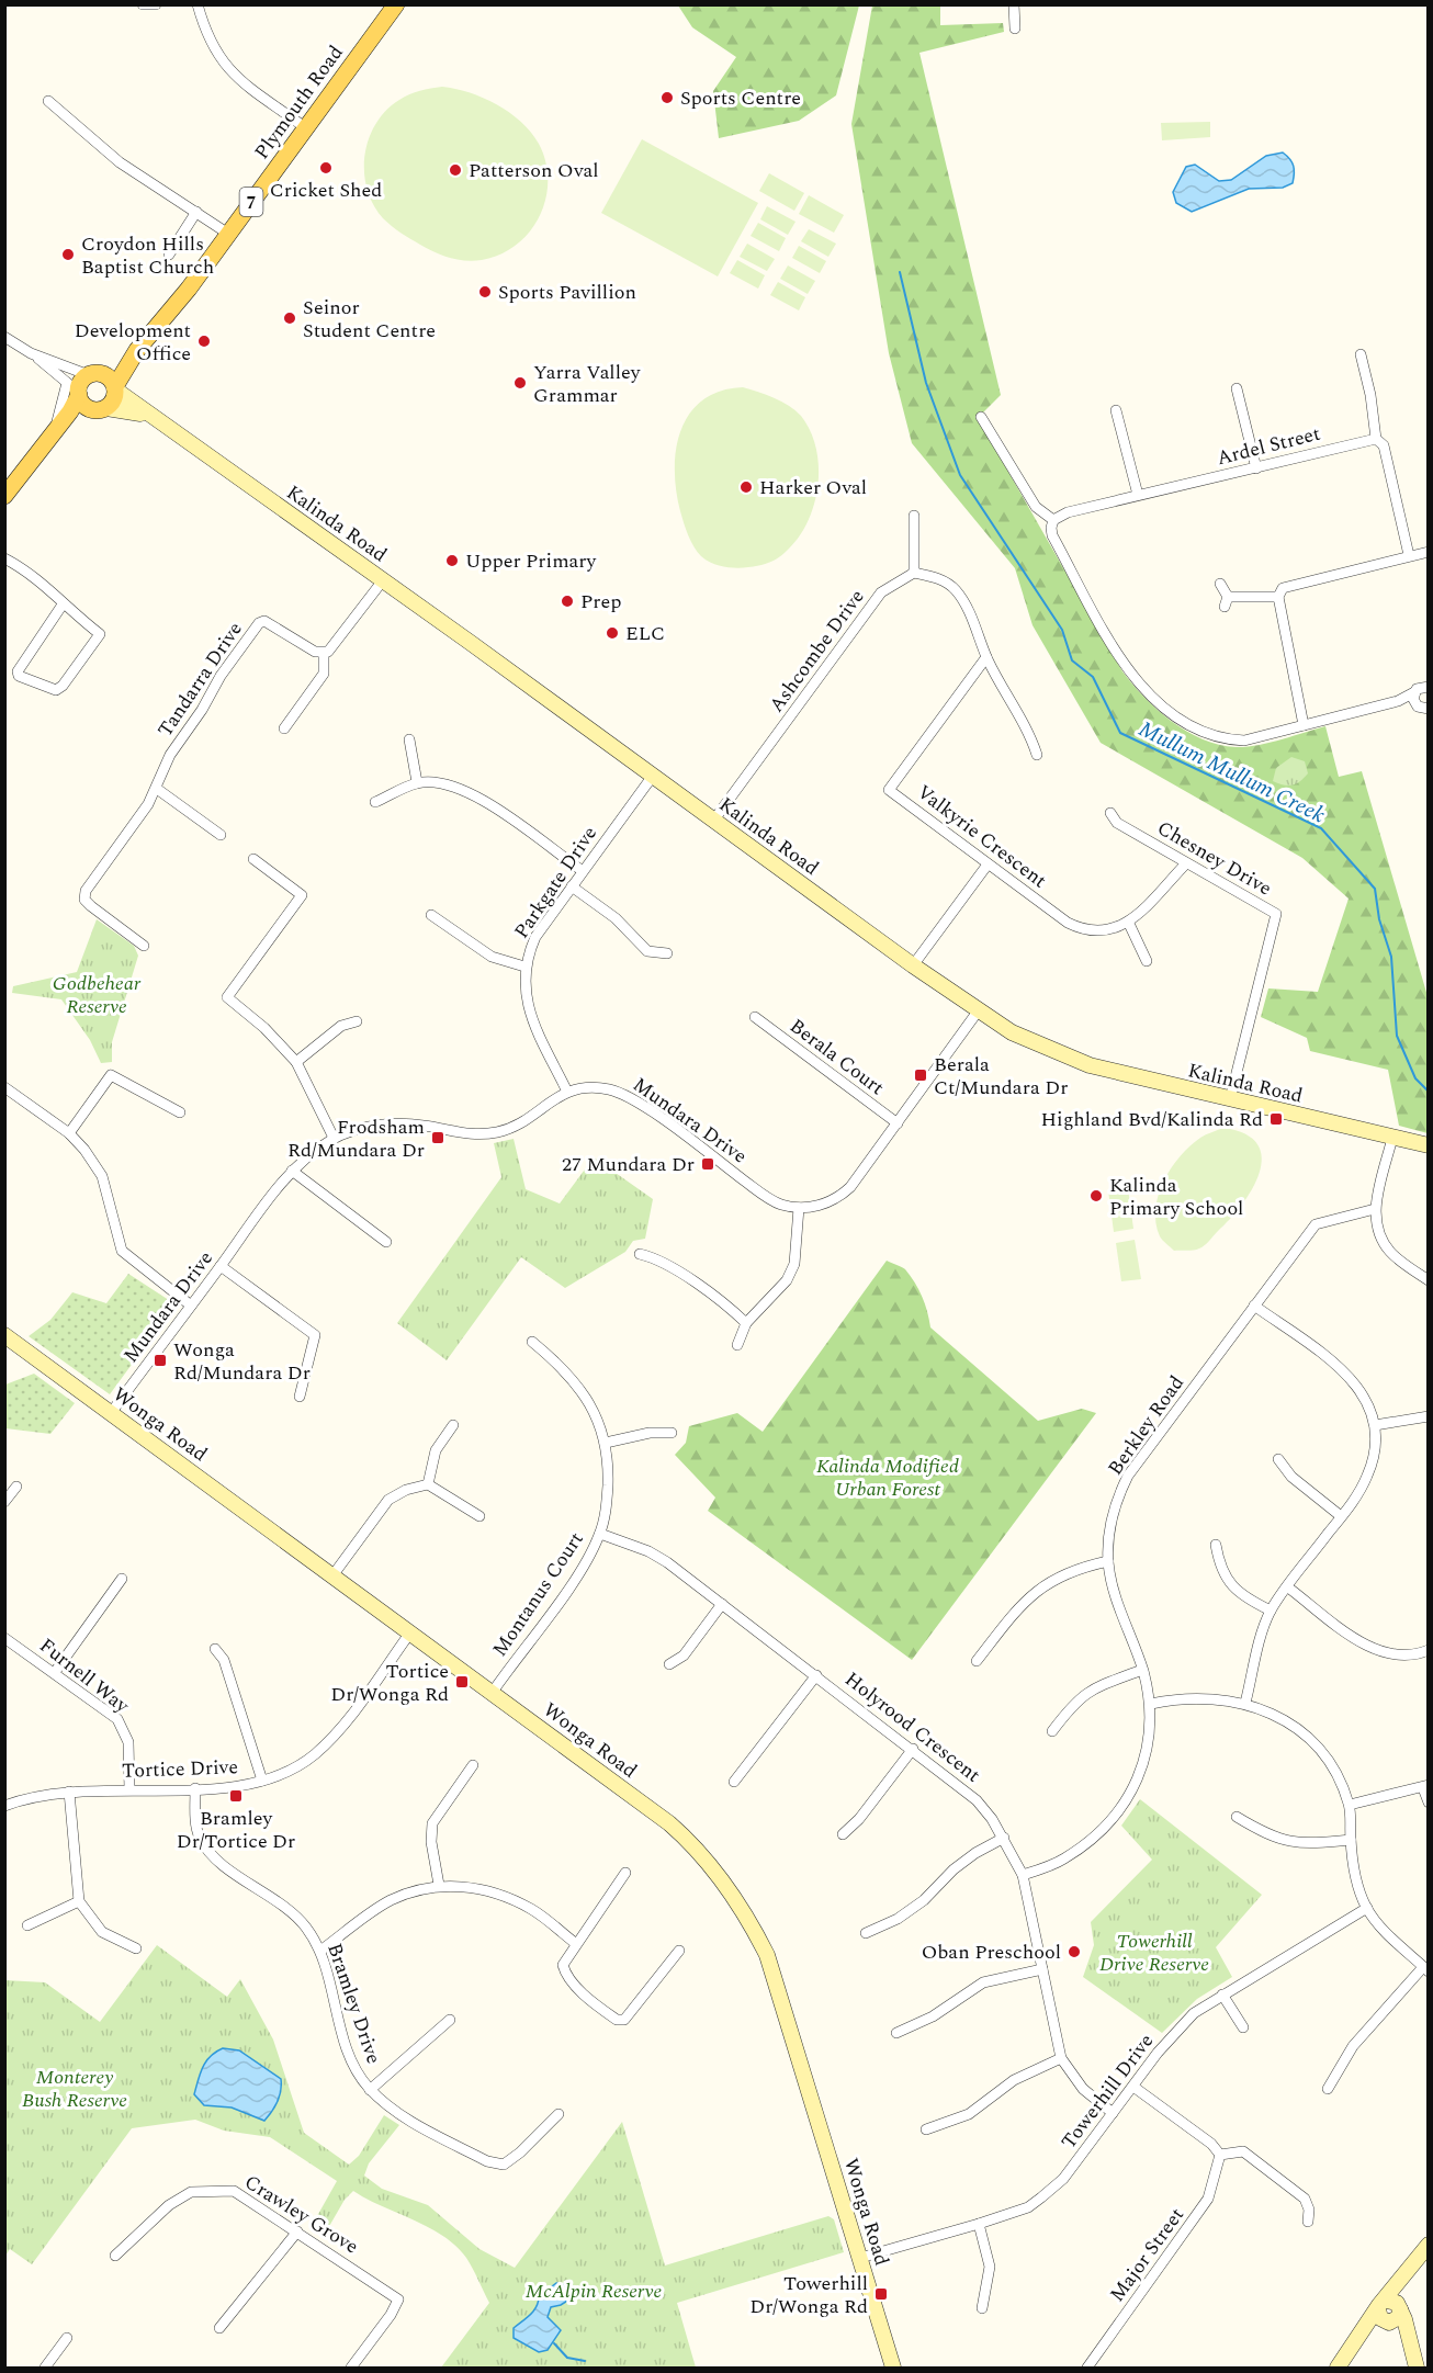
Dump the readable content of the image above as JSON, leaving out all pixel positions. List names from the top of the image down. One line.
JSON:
{"streets":{"main road":["Plymouth Road","7"],"street":["Ardel Street","Kalinda Road","Ashcombe Drive","Tandarra Drive","Valkyrie Crescent","Chesney Drive","Parkgate Drive","Berala Court","Mundara Drive","Wonga Road","Berkley Road","Montanus Court","Furnell Way","Holyrood Crescent","Tortice Drive","Bramley Drive","Towerhill Drive","Crawley Grove","Major Street"]},"crossings":[["Plymouth Road","7"],["Plymouth Road","Kalinda Road"],["7","Kalinda Road"],["Kalinda Road","Ashcombe Drive"],["Kalinda Road","Chesney Drive"],["Kalinda Road","Parkgate Drive"],["Kalinda Road","Mundara Drive"],["Parkgate Drive","Mundara Drive"],["Berala Court","Mundara Drive"],["Mundara Drive","Wonga Road"],["Wonga Road","Montanus Court"],["Wonga Road","Tortice Drive"],["Wonga Road","Towerhill Drive"],["Berkley Road","Holyrood Crescent"],["Montanus Court","Holyrood Crescent"],["Furnell Way","Tortice Drive"],["Holyrood Crescent","Towerhill Drive"],["Tortice Drive","Bramley Drive"]],"water":["Mullum Mullum Creek"],"parks":["Godbehear Reserve","Kalinda Modified Urban Forest","Towerhill Drive Reserve","Monterey Bush Reserve","McAlpin Reserve"],"places":{"other":["Sports Centre","Cricket Shed","Patterson Oval","Croydon Hills Baptist Church","Sports Pavillion","Seinor Student Centre","Development Office","Yarra Valley Grammar","Harker Oval","Upper Primary","Prep","ELC","Kalinda Primary School","Oban Preschool"],"transit":["Berala Ct/Mundara Dr","Highland Bvd/Kalinda Rd","Frodsham Rd/Mundara Dr","27 Mundara Dr","Wonga Rd/Mundara Dr","Tortice Dr/Wonga Rd","Bramley Dr/Tortice Dr","Towerhill Dr/Wonga Rd"]}}
